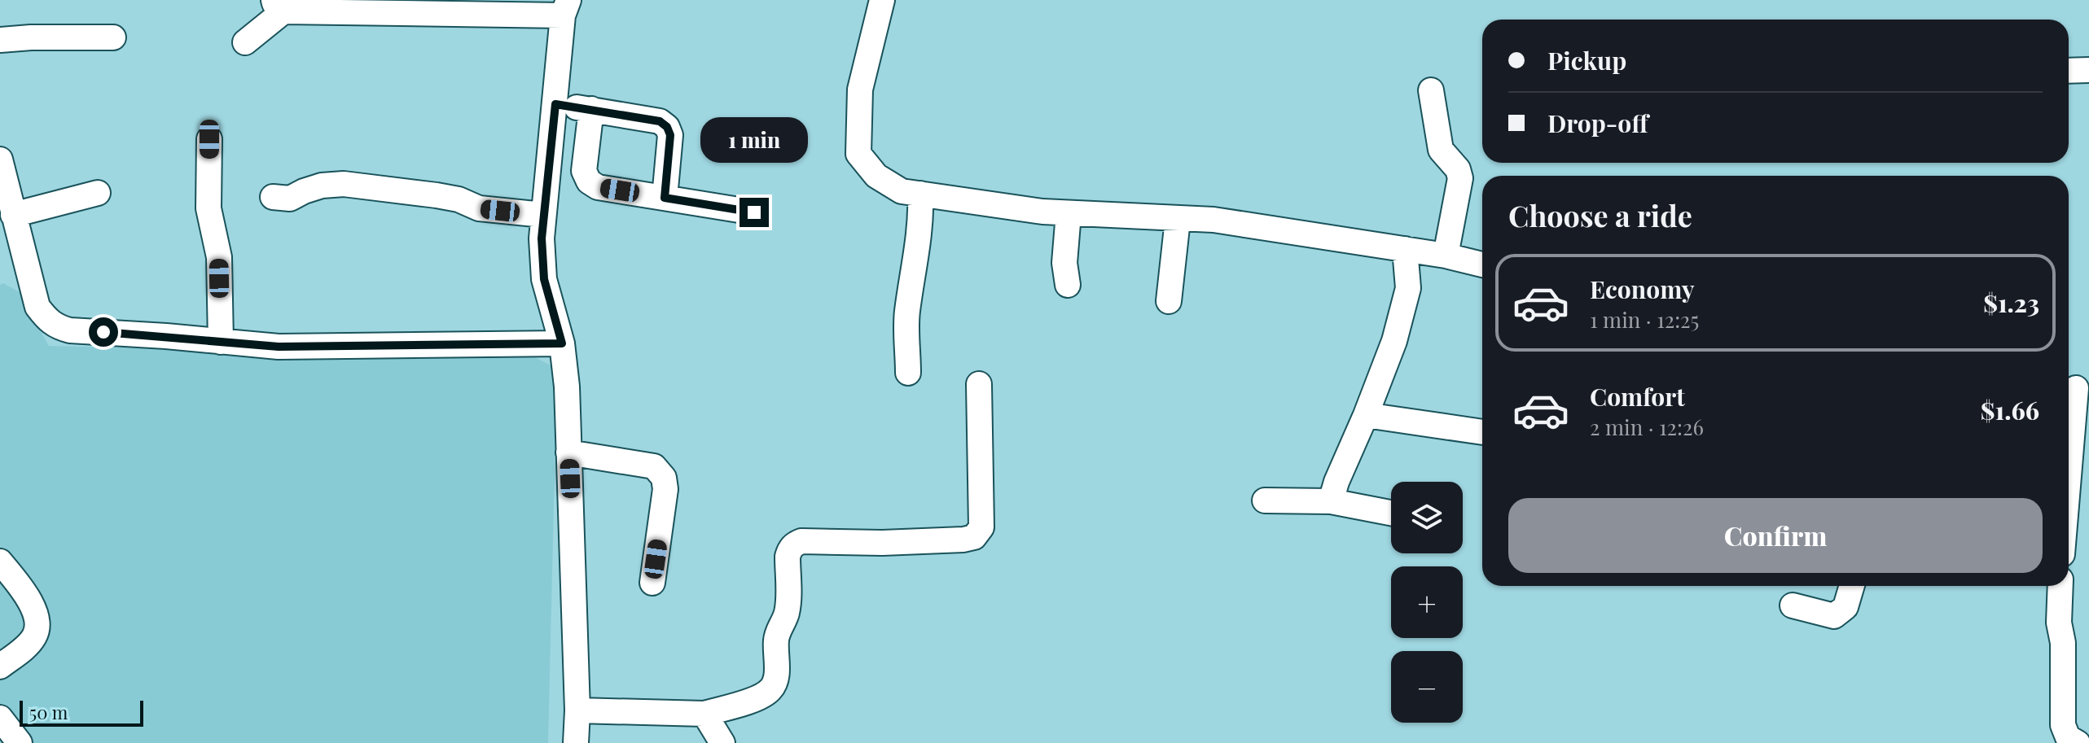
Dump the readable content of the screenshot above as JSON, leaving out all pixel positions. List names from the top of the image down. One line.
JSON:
{"scale_bar":"50 m","page":{"banner":["Pickup","Drop-off"],"bubble":"1 min","heading":"Choose a ride","list":[{"name":"Economy","note":"1 min · 12:25","value":"$1.23"},{"name":"Comfort","note":"2 min · 12:26","value":"$1.66"}],"map_buttons":["+","−"],"buttons":"Confirm","scale":"50 m"}}
